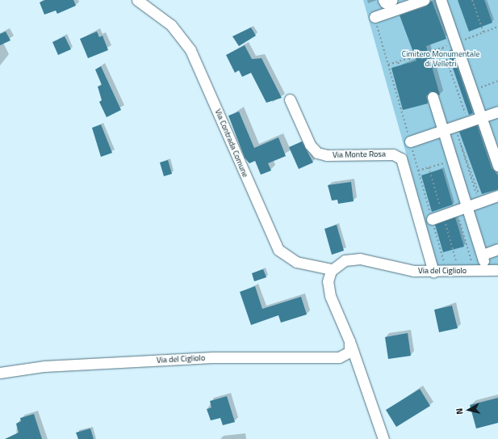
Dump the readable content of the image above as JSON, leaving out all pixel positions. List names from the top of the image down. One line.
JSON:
{"streets":{"street":["Via Contrada Comune","Via Monte Rosa","Via del Cigliolo"]},"crossings":[["Via Contrada Comune","Via del Cigliolo"],["Via Monte Rosa","Via del Cigliolo"]],"parks":["Cimitero Monumentale di Velletri"],"north":"left"}
